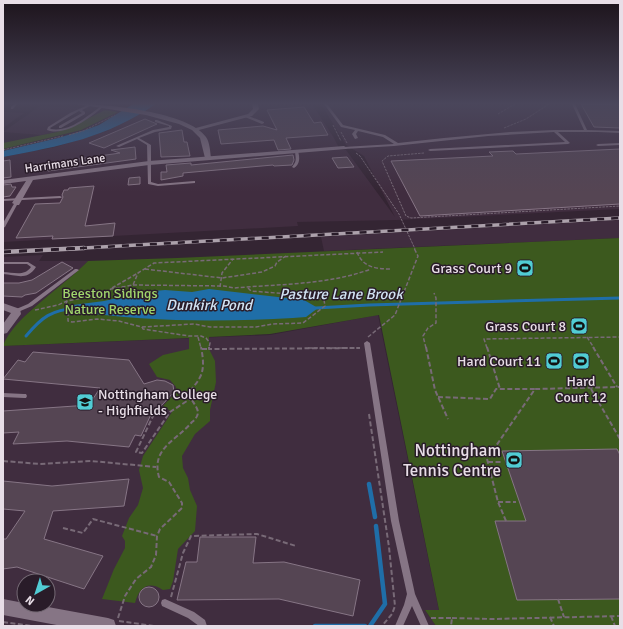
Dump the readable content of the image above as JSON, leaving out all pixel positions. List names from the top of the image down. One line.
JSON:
{"streets":{"street":["Harrimans Lane"]},"water":["Pasture Lane Brook","Dunkirk Pond"],"parks":["Beeston Sidings Nature Reserve"],"places":{"sports":["Grass Court 9","Grass Court 8","Hard Court 11","Hard Court 12","Nottingham Tennis Centre"],"school or university":["Nottingham College - Highfields"]},"north":"bottom left"}
